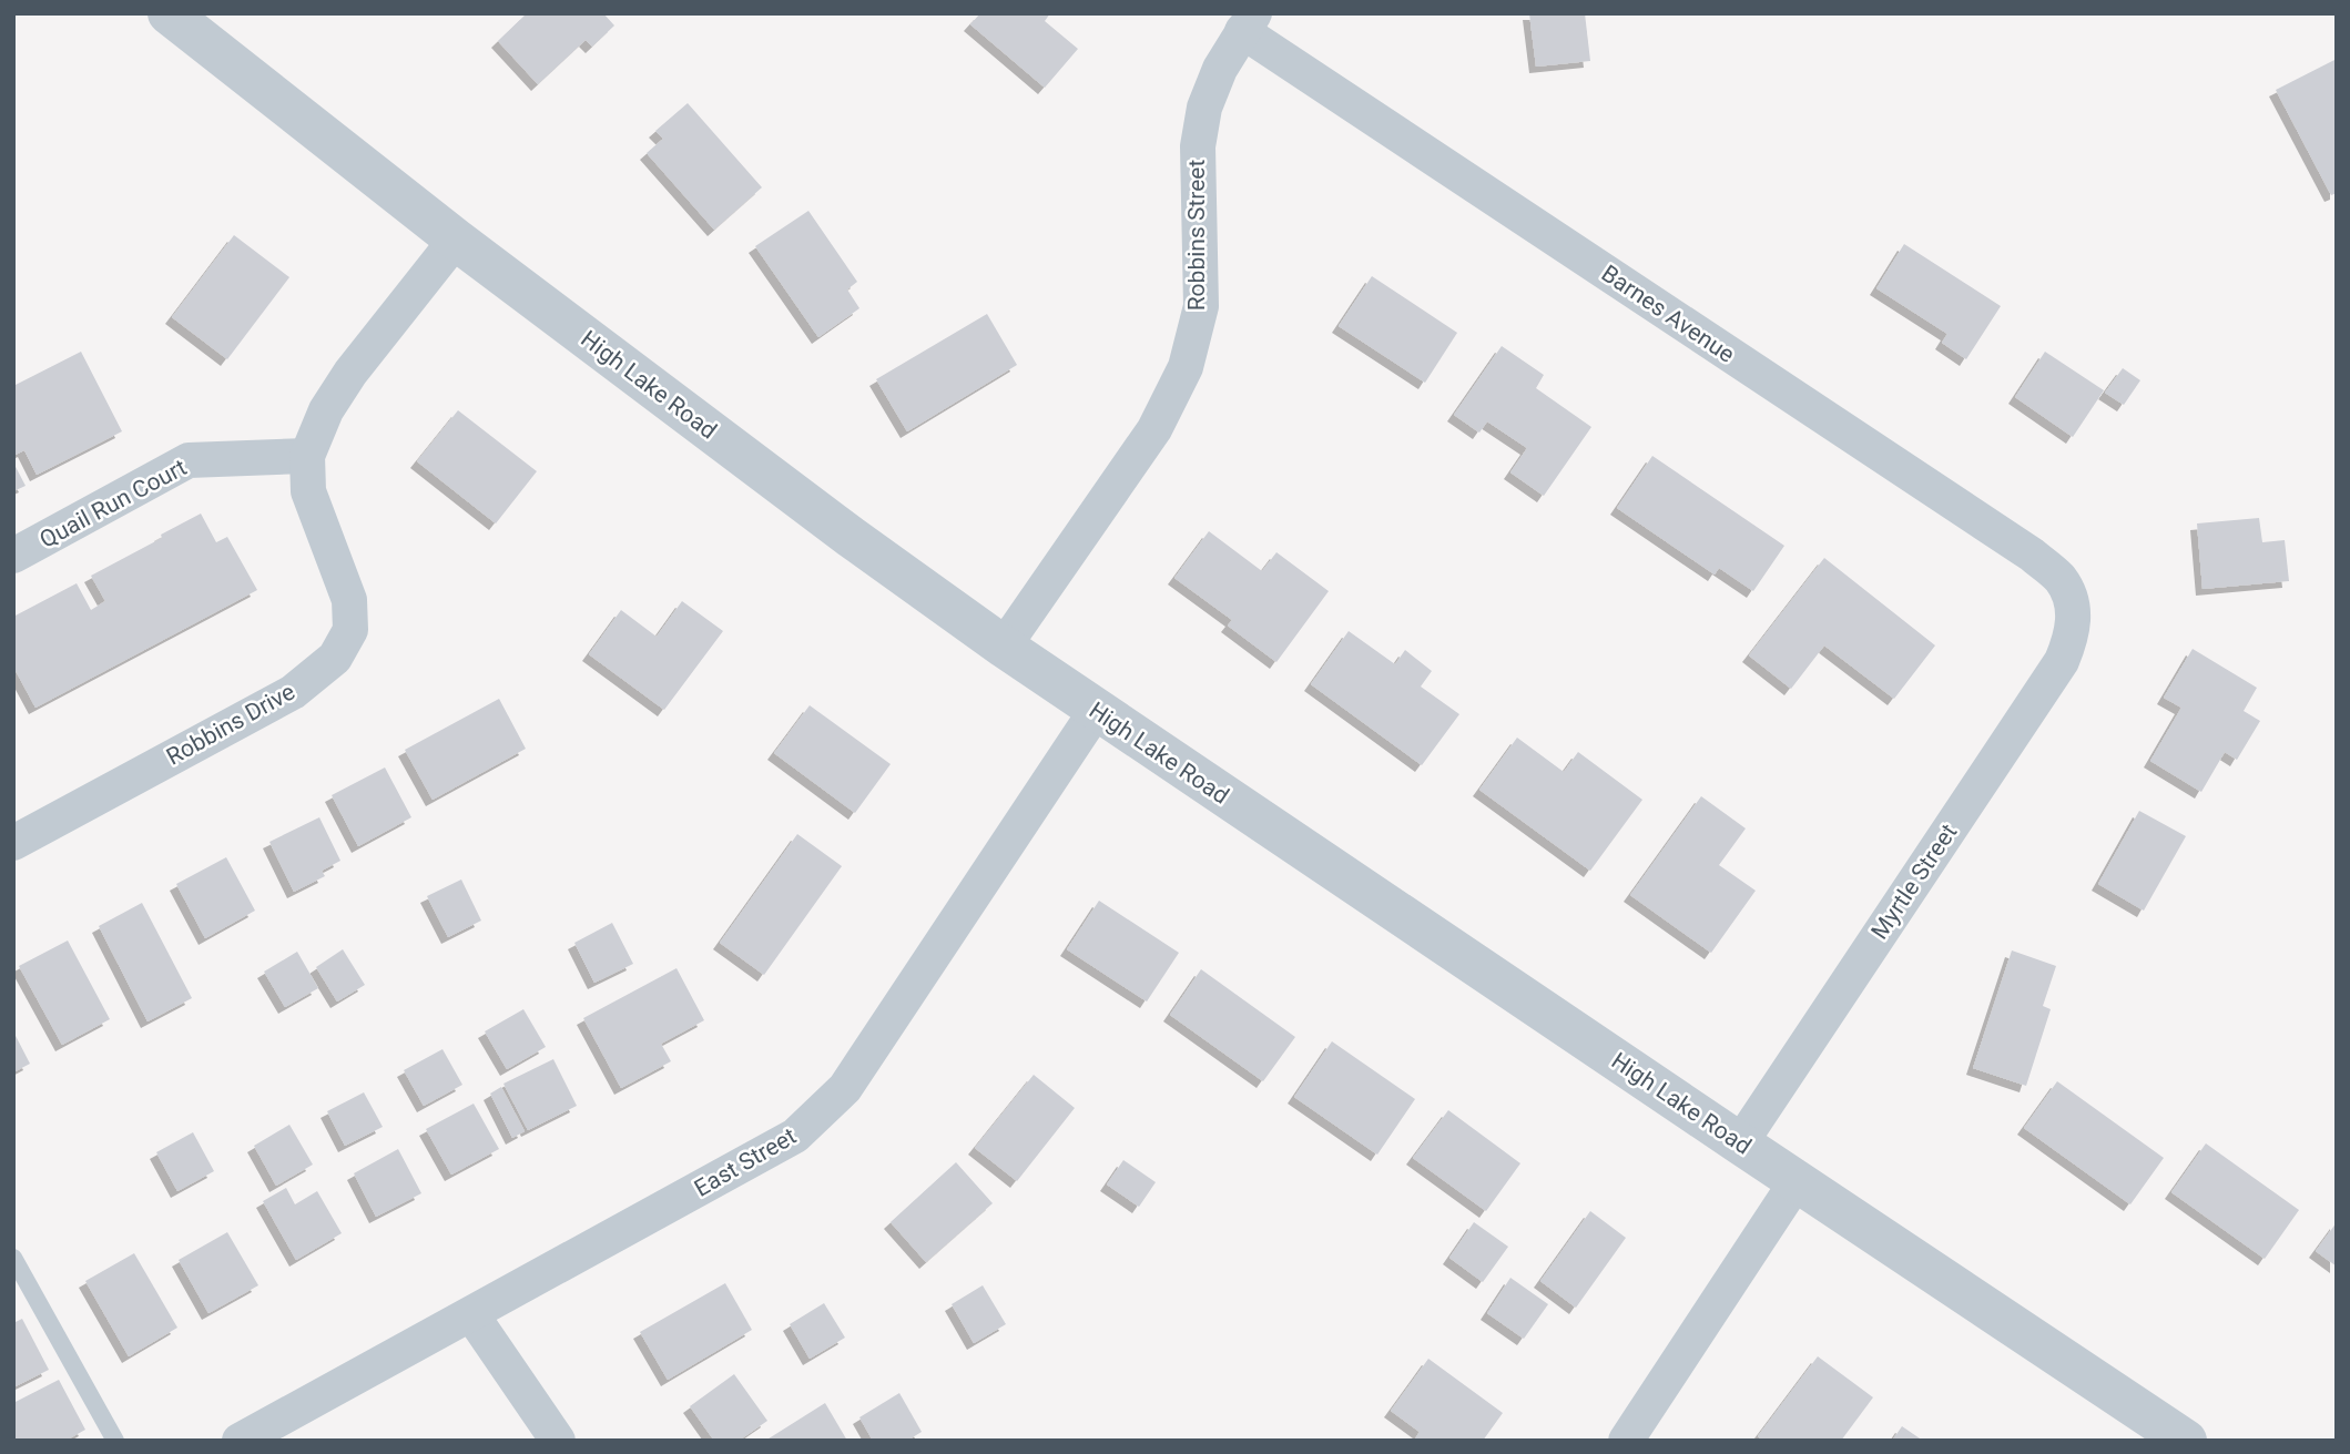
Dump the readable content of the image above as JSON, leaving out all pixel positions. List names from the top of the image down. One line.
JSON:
{"streets":{"street":["Robbins Street","Barnes Avenue","High Lake Road","Quail Run Court","Robbins Drive","Myrtle Street","East Street"]},"crossings":[["Robbins Street","Barnes Avenue"],["Robbins Street","High Lake Road"],["Barnes Avenue","Myrtle Street"],["High Lake Road","Robbins Drive"],["High Lake Road","Myrtle Street"],["High Lake Road","East Street"],["Quail Run Court","Robbins Drive"]]}
